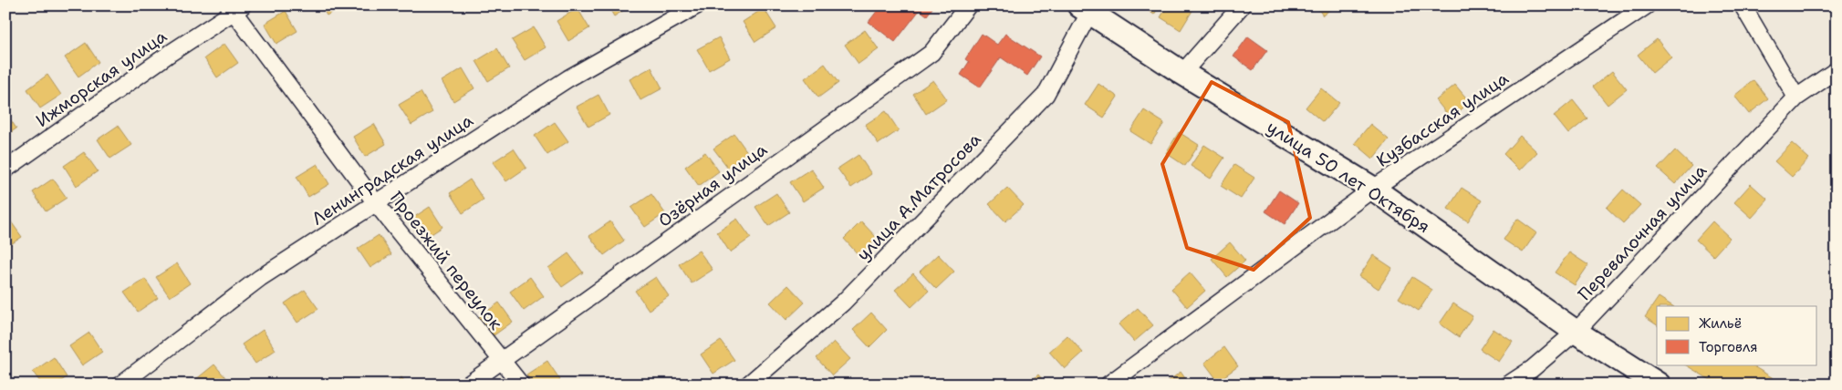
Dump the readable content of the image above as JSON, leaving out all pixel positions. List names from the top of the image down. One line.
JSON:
{"streets":{"main road":["улица 50 лет Октября"],"street":["Ижморская улица","Кузбасская улица","Ленинградская улица","Озёрная улица","улица А.Матросова","Перевалочная улица","Проезжий переулок"]},"crossings":[["Ижморская улица","Проезжий переулок"],["Кузбасская улица","улица 50 лет Октября"],["Ленинградская улица","Проезжий переулок"],["улица 50 лет Октября","улица А.Матросова"],["улица 50 лет Октября","Перевалочная улица"],["Озёрная улица","Проезжий переулок"]],"legend":["Жильё","Торговля"]}
